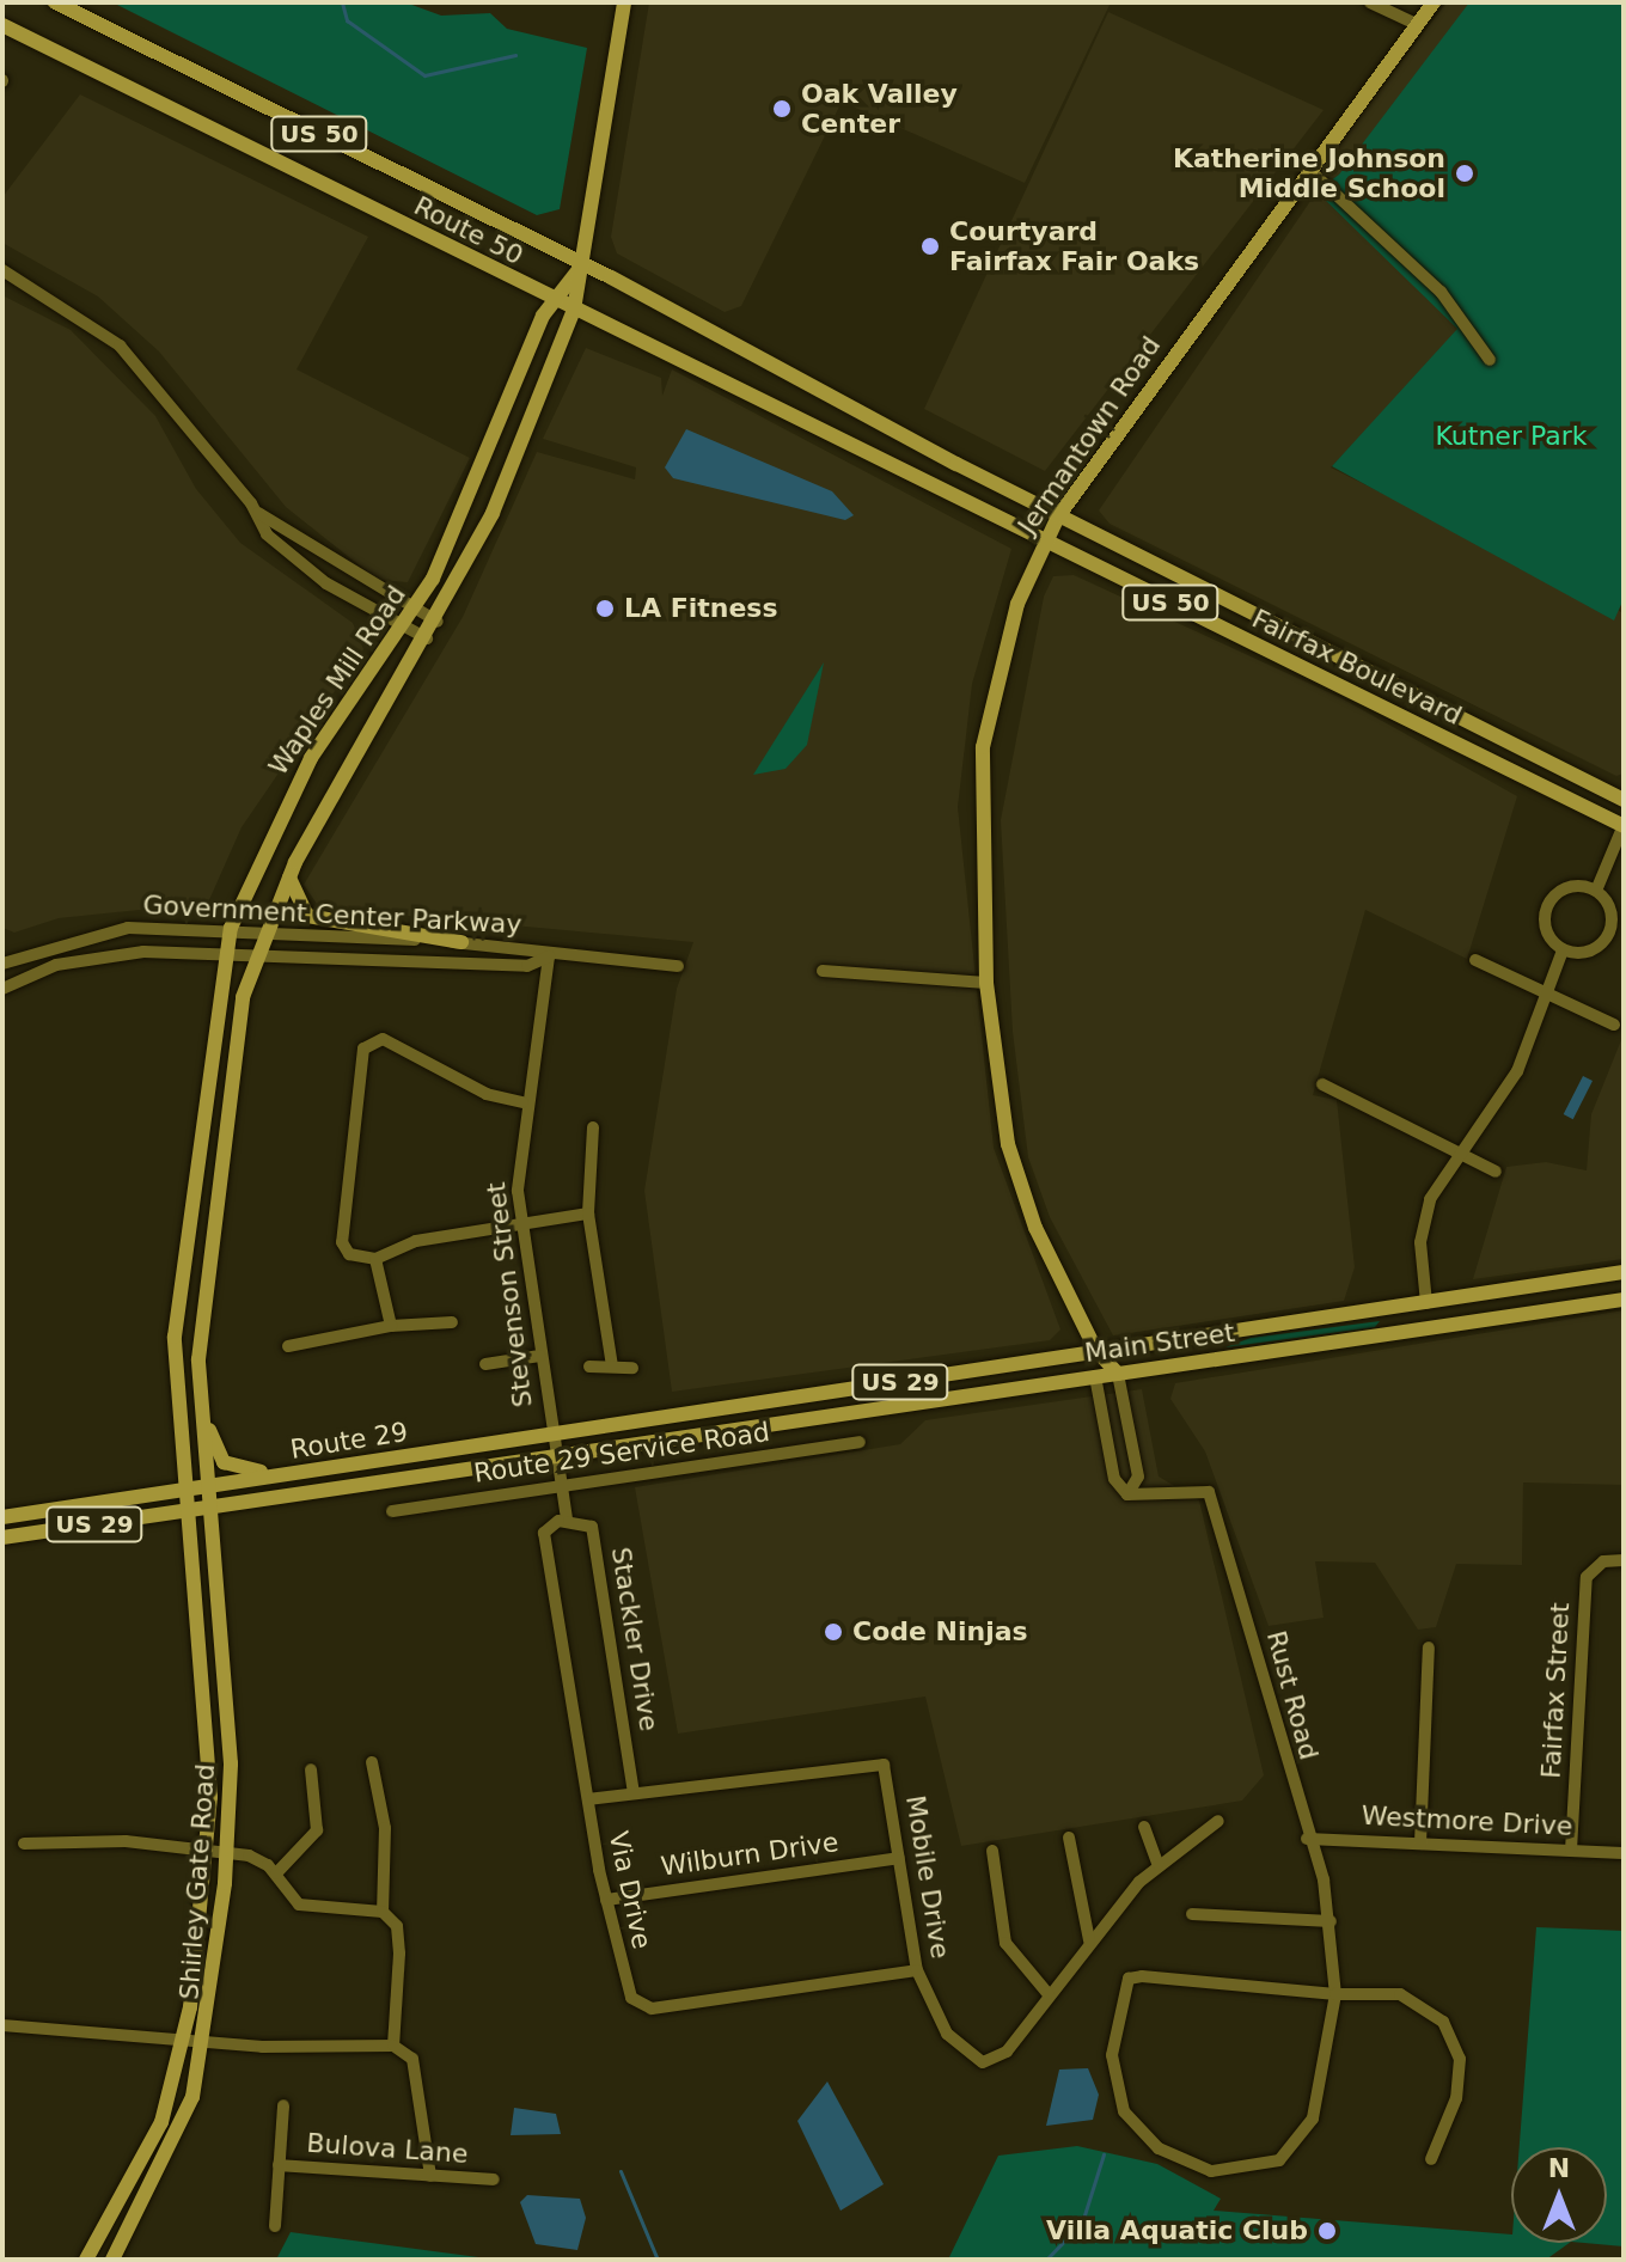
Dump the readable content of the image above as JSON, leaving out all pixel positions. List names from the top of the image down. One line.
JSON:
{"streets":{"main road":["US 50","Route 50","Jermantown Road","Fairfax Boulevard","Waples Mill Road","Main Street","US 29","Route 29","Shirley Gate Road"],"street":["Government Center Parkway","Stevenson Street","Route 29 Service Road","Stackler Drive","Fairfax Street","Rust Road","Westmore Drive","Wilburn Drive","Mobile Drive","Via Drive","Bulova Lane"]},"crossings":[["Route 50","Fairfax Boulevard"],["Route 50","Waples Mill Road"],["Jermantown Road","Fairfax Boulevard"],["Jermantown Road","Main Street"],["Waples Mill Road","Government Center Parkway"],["Waples Mill Road","Route 29"],["Waples Mill Road","Shirley Gate Road"],["Government Center Parkway","Stevenson Street"],["Stevenson Street","Route 29"],["Main Street","Route 29"],["Route 29","Shirley Gate Road"],["Stackler Drive","Mobile Drive"],["Stackler Drive","Via Drive"],["Fairfax Street","Westmore Drive"],["Rust Road","Westmore Drive"],["Wilburn Drive","Mobile Drive"],["Wilburn Drive","Via Drive"],["Mobile Drive","Via Drive"]],"parks":["Kutner Park"],"places":["Oak Valley Center","Katherine Johnson Middle School","Courtyard Fairfax Fair Oaks","LA Fitness","Code Ninjas","Villa Aquatic Club"],"north":"top"}
